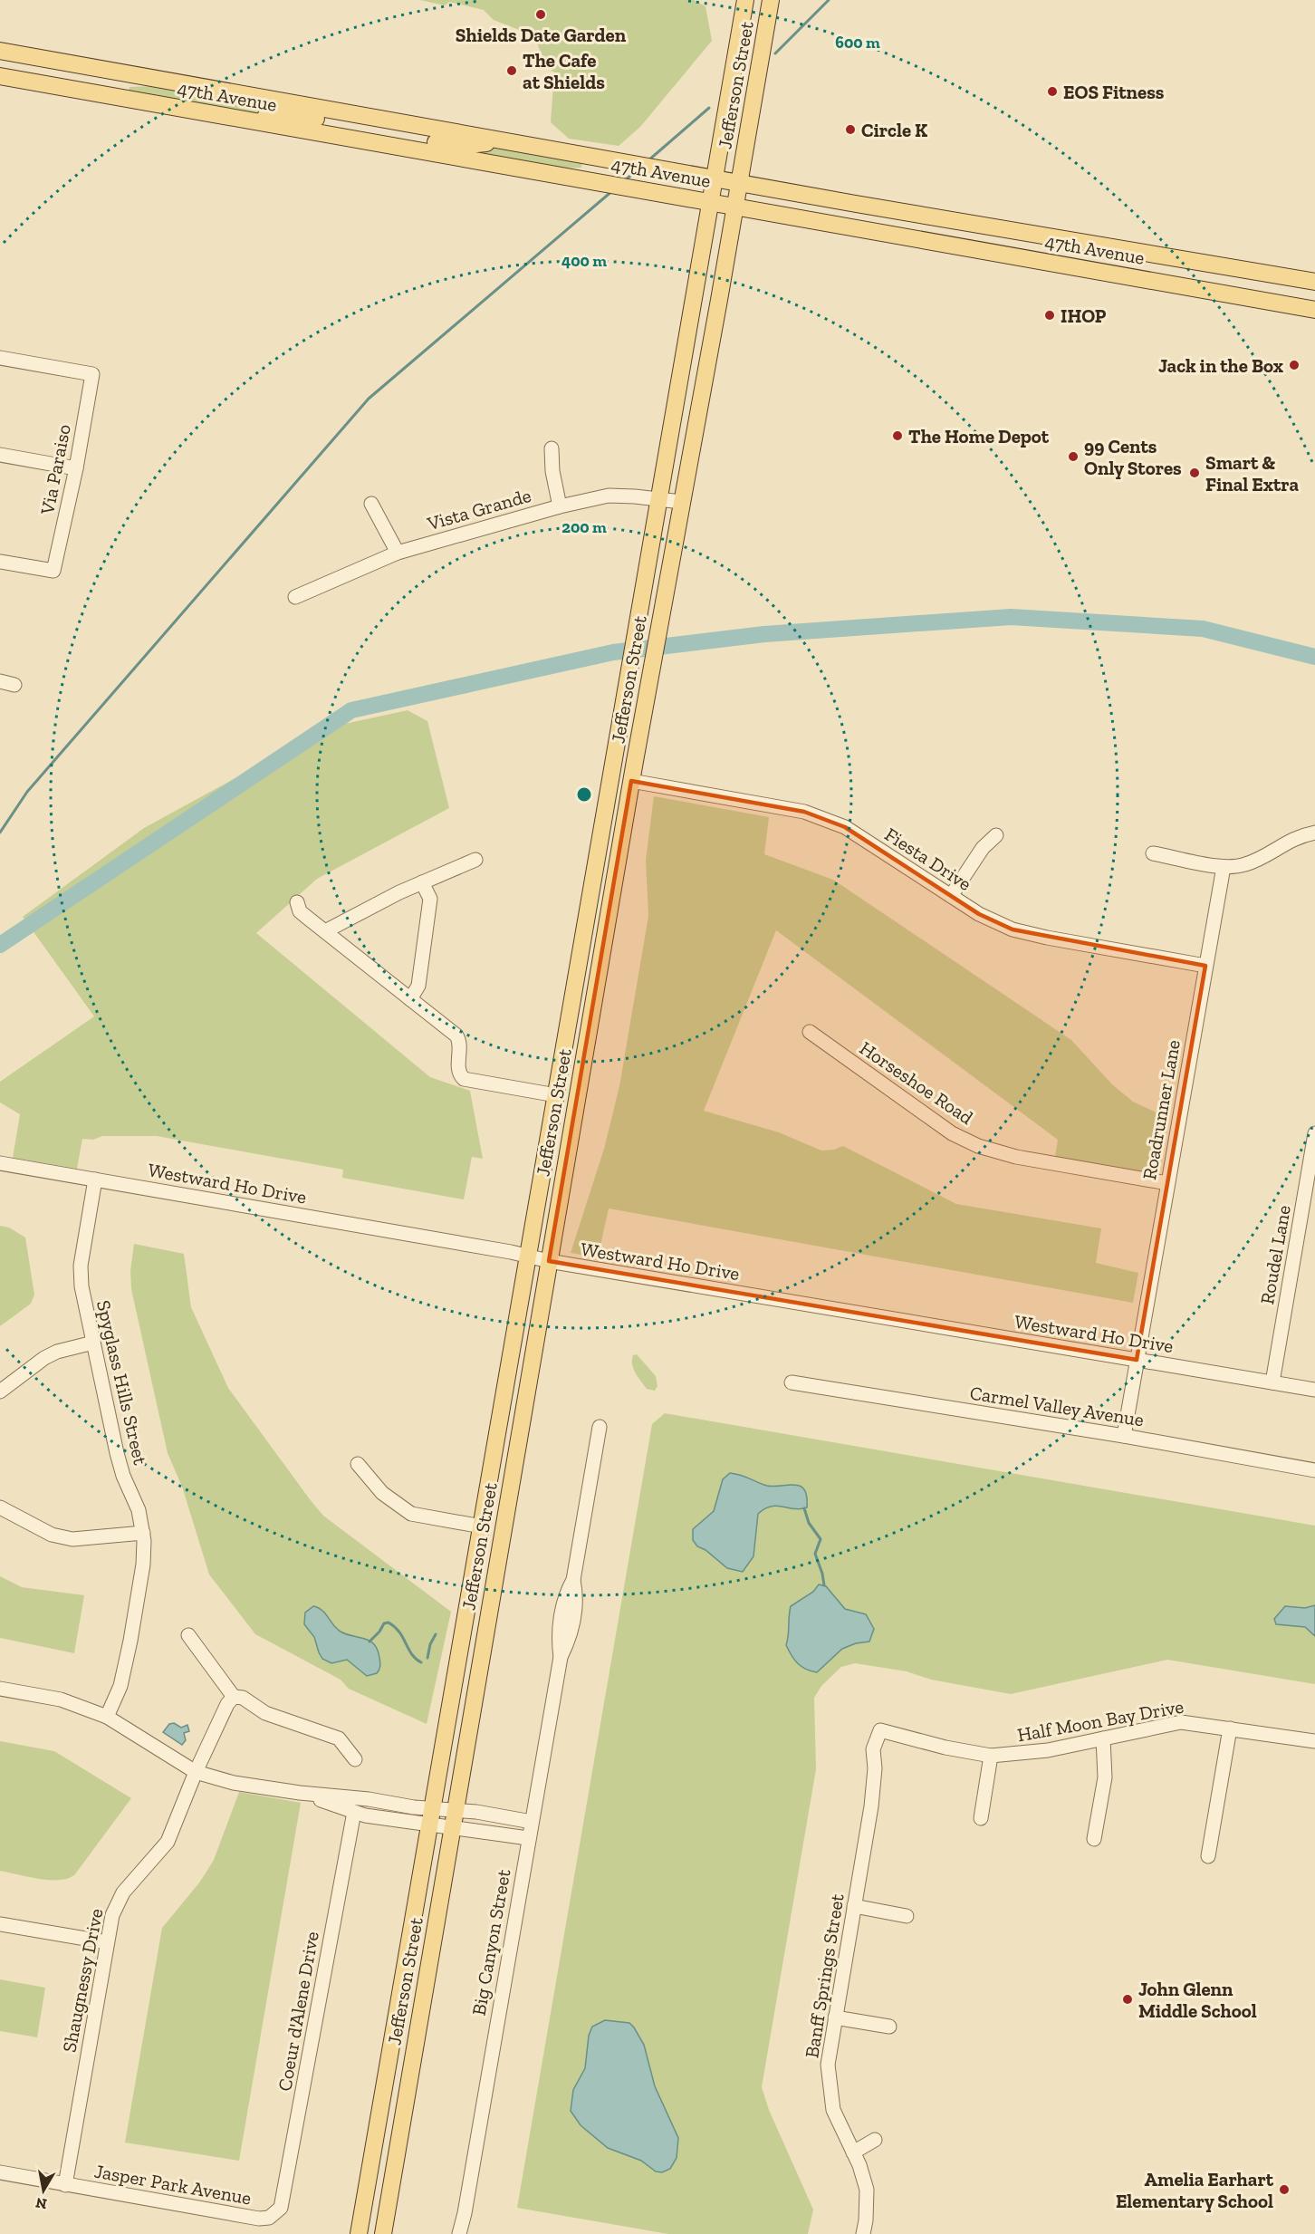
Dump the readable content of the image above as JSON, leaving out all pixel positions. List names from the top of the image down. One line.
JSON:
{"streets":{"main road":["Jefferson Street","47th Avenue"],"street":["Via Paraiso","Vista Grande","Fiesta Drive","Horseshoe Road","Roadrunner Lane","Westward Ho Drive","Roudel Lane","Spyglass Hills Street","Carmel Valley Avenue","Half Moon Bay Drive","Big Canyon Street","Banff Springs Street","Shaugnessy Drive","Coeur d'Alene Drive","Jasper Park Avenue"]},"crossings":[["Jefferson Street","47th Avenue"],["Jefferson Street","Vista Grande"],["Jefferson Street","Fiesta Drive"],["Jefferson Street","Westward Ho Drive"],["Fiesta Drive","Roadrunner Lane"],["Horseshoe Road","Roadrunner Lane"],["Roadrunner Lane","Westward Ho Drive"],["Roadrunner Lane","Carmel Valley Avenue"],["Westward Ho Drive","Roudel Lane"],["Westward Ho Drive","Spyglass Hills Street"],["Half Moon Bay Drive","Banff Springs Street"],["Shaugnessy Drive","Jasper Park Avenue"],["Coeur d'Alene Drive","Jasper Park Avenue"]],"places":["Shields Date Garden","The Cafe at Shields","EOS Fitness","Circle K","IHOP","Jack in the Box","The Home Depot","99 Cents Only Stores","Smart & Final Extra","John Glenn Middle School","Amelia Earhart Elementary School"],"north":"bottom","rings":["600 m","400 m","200 m"]}
